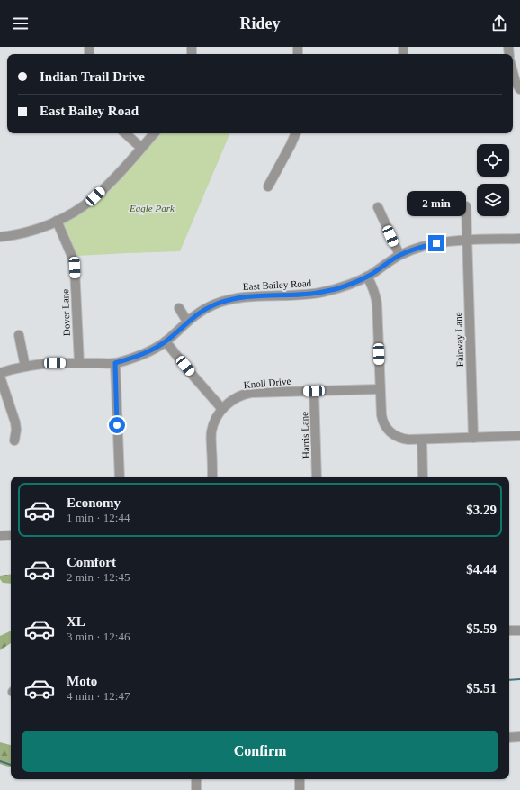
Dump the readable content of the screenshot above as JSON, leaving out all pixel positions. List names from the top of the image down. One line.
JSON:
{"streets":{"street":["East Bailey Road","Dover Lane","Fairway Lane","Knoll Drive","Harris Lane"]},"crossings":[["East Bailey Road","Dover Lane"],["East Bailey Road","Fairway Lane"],["Knoll Drive","Harris Lane"]],"parks":["Eagle Park"],"page":{"header":"Ridey","banner":["Indian Trail Drive","East Bailey Road"],"bubble":"2 min","list":[{"name":"Economy","note":"1 min · 12:44","value":"$3.29"},{"name":"Comfort","note":"2 min · 12:45","value":"$4.44"},{"name":"XL","note":"3 min · 12:46","value":"$5.59"},{"name":"Moto","note":"4 min · 12:47","value":"$5.51"}],"buttons":"Confirm"}}
